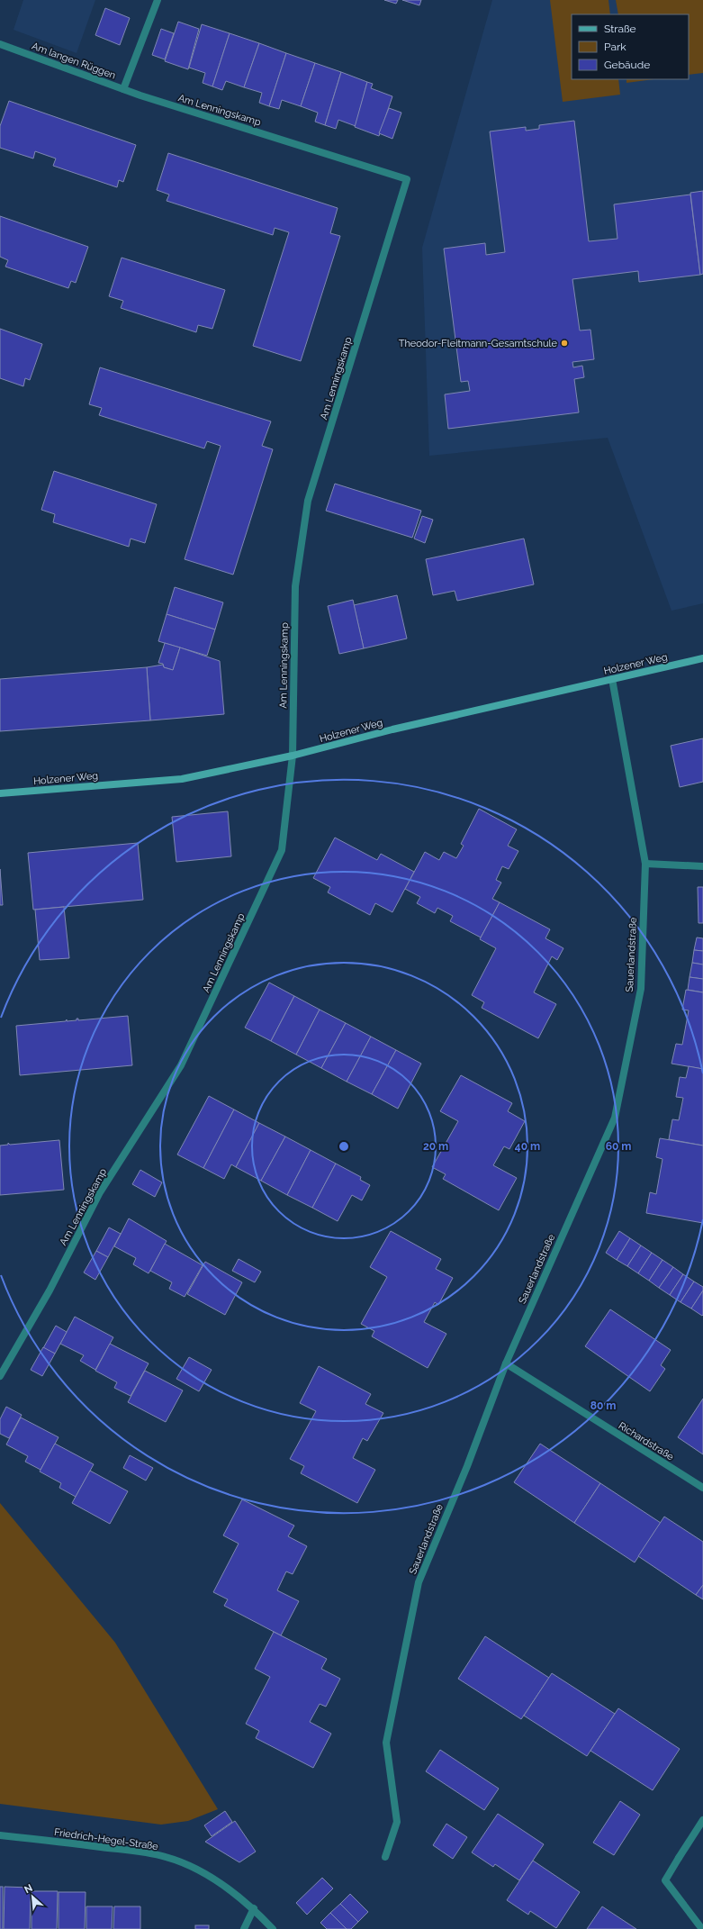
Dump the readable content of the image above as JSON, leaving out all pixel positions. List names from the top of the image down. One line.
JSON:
{"streets":{"main road":["Holzener Weg"],"street":["Am langen Rüggen","Am Lenningskamp","Sauerlandstraße","Richardstraße","Friedrich-Hegel-Straße"]},"crossings":[["Am langen Rüggen","Am Lenningskamp"],["Am Lenningskamp","Holzener Weg"],["Holzener Weg","Sauerlandstraße"],["Sauerlandstraße","Richardstraße"]],"places":["Theodor-Fleitmann-Gesamtschule"],"legend":["Straße","Park","Gebäude"],"north":"top left","rings":["20 m","40 m","60 m","80 m"]}
